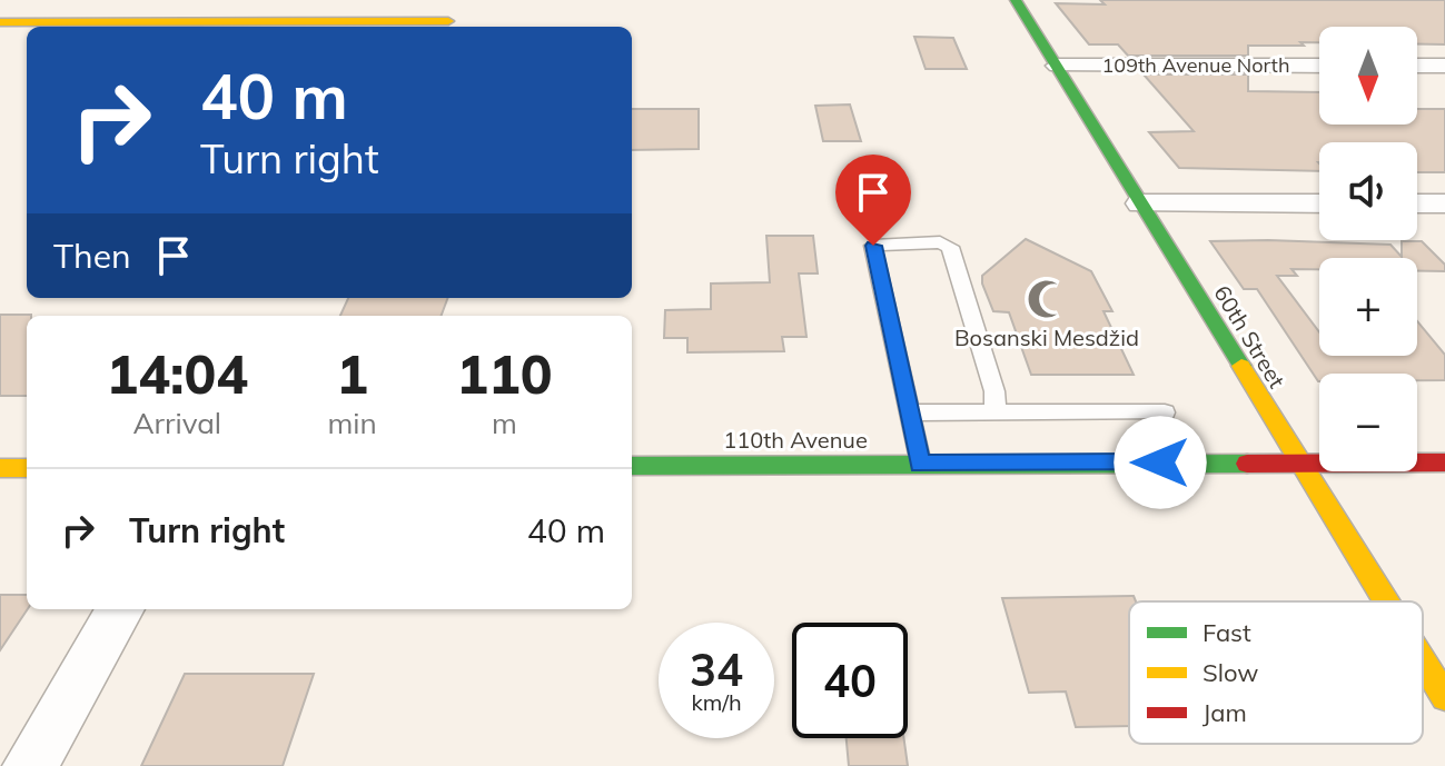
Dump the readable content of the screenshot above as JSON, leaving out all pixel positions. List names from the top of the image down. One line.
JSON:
{"streets":{"street":["109th Avenue North","60th Street","110th Avenue"]},"crossings":[["109th Avenue North","60th Street"],["60th Street","110th Avenue"]],"places":{"mosque":["Bosanski Mesdžid"]},"legend":["Fast","Slow","Jam"],"north":"bottom","page":{"map_buttons":["+","−"],"turn":["40 m","Turn right"],"then":"Then","eta":["14:04","Arrival","1","min","110","m"],"list":[{"name":"Turn right","value":"40 m"}],"speed":"34 km/h","limit":"40"}}
